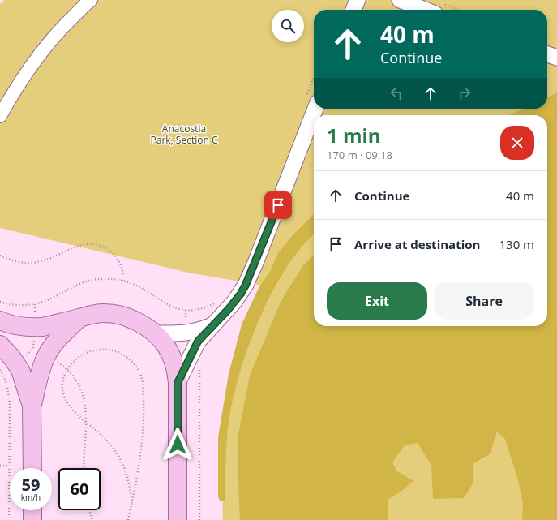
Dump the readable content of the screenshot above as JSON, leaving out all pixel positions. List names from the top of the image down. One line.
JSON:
{"parks":["Anacostia Park, Section C"],"page":{"turn":["40 m","Continue"],"heading":["1 min","170 m · 09:18"],"list":[{"name":"Continue","value":"40 m"},{"name":"Arrive at destination","value":"130 m"}],"buttons":["Exit","Share"],"speed":"59 km/h","limit":"60"}}
